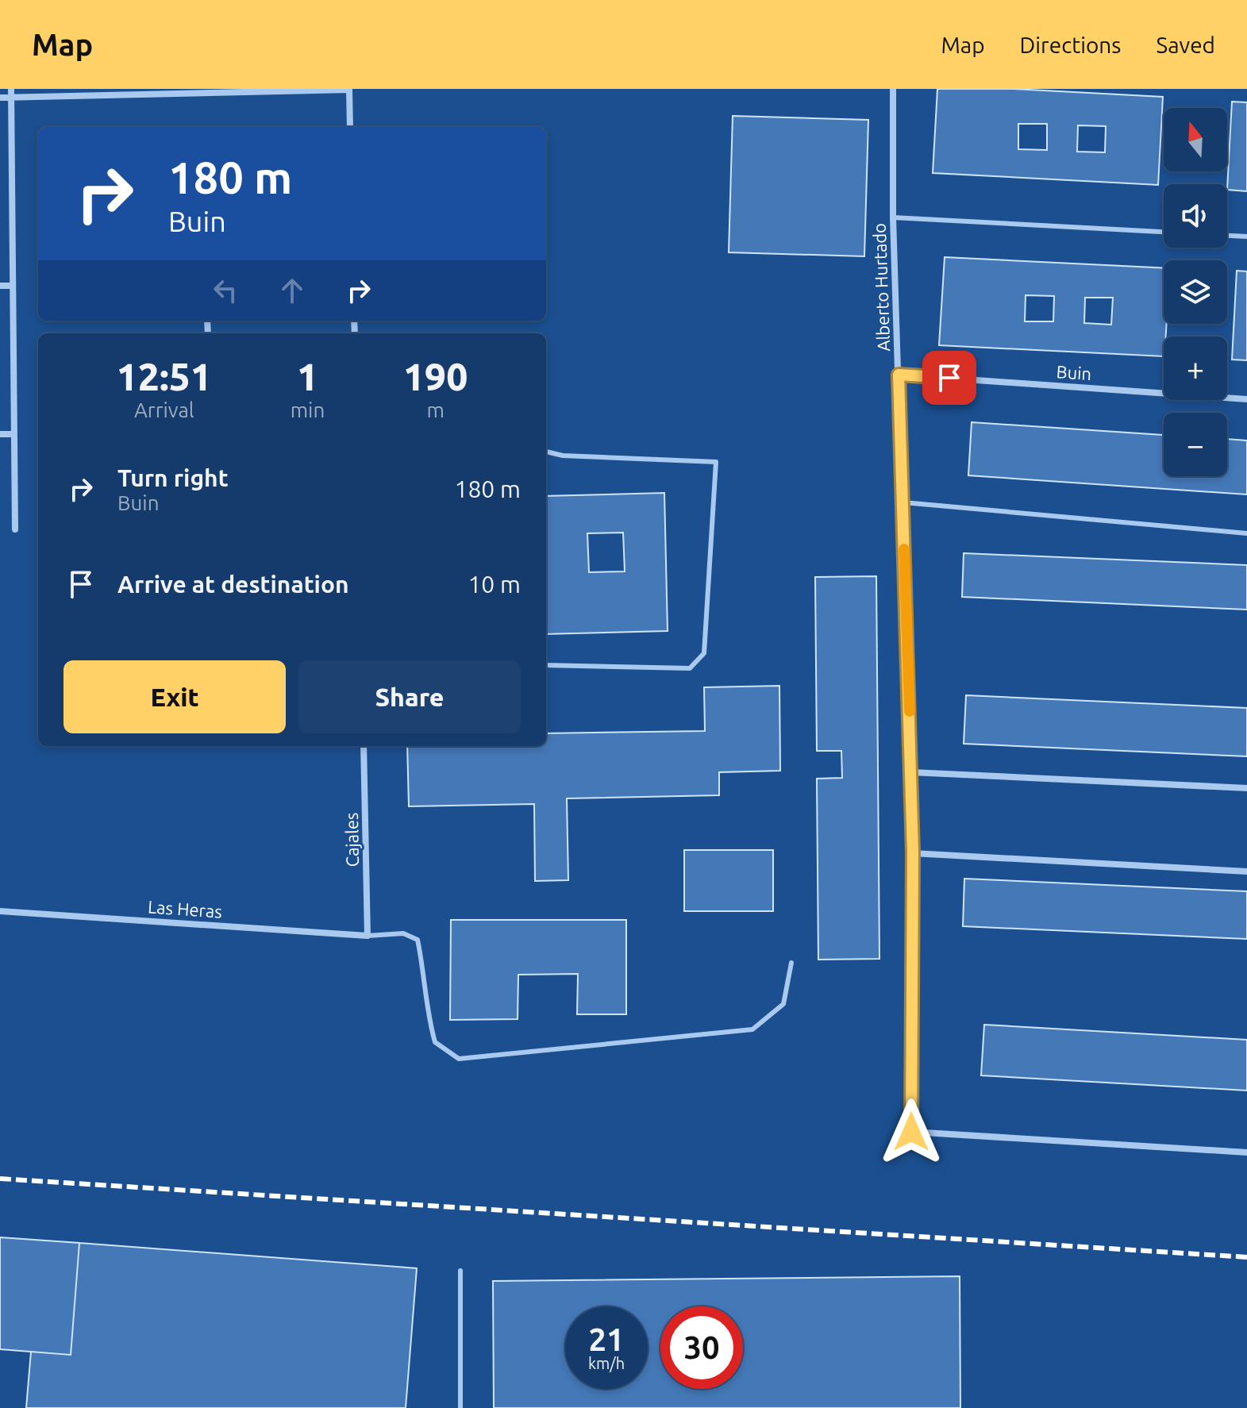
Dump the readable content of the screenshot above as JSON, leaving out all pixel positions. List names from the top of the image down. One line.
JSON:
{"streets":{"street":["Alberto Hurtado","Buin","Cajales","Las Heras"]},"crossings":[["Alberto Hurtado","Buin"],["Cajales","Las Heras"]],"north":"top","page":{"header":"Map","nav":["Map","Directions","Saved"],"map_buttons":["+","−"],"turn":["180 m","Buin"],"eta":["12:51","Arrival","1","min","190","m"],"list":[{"name":"Turn right","note":"Buin","value":"180 m"},{"name":"Arrive at destination","value":"10 m"}],"buttons":["Exit","Share"],"speed":"21 km/h","limit":"30"}}
